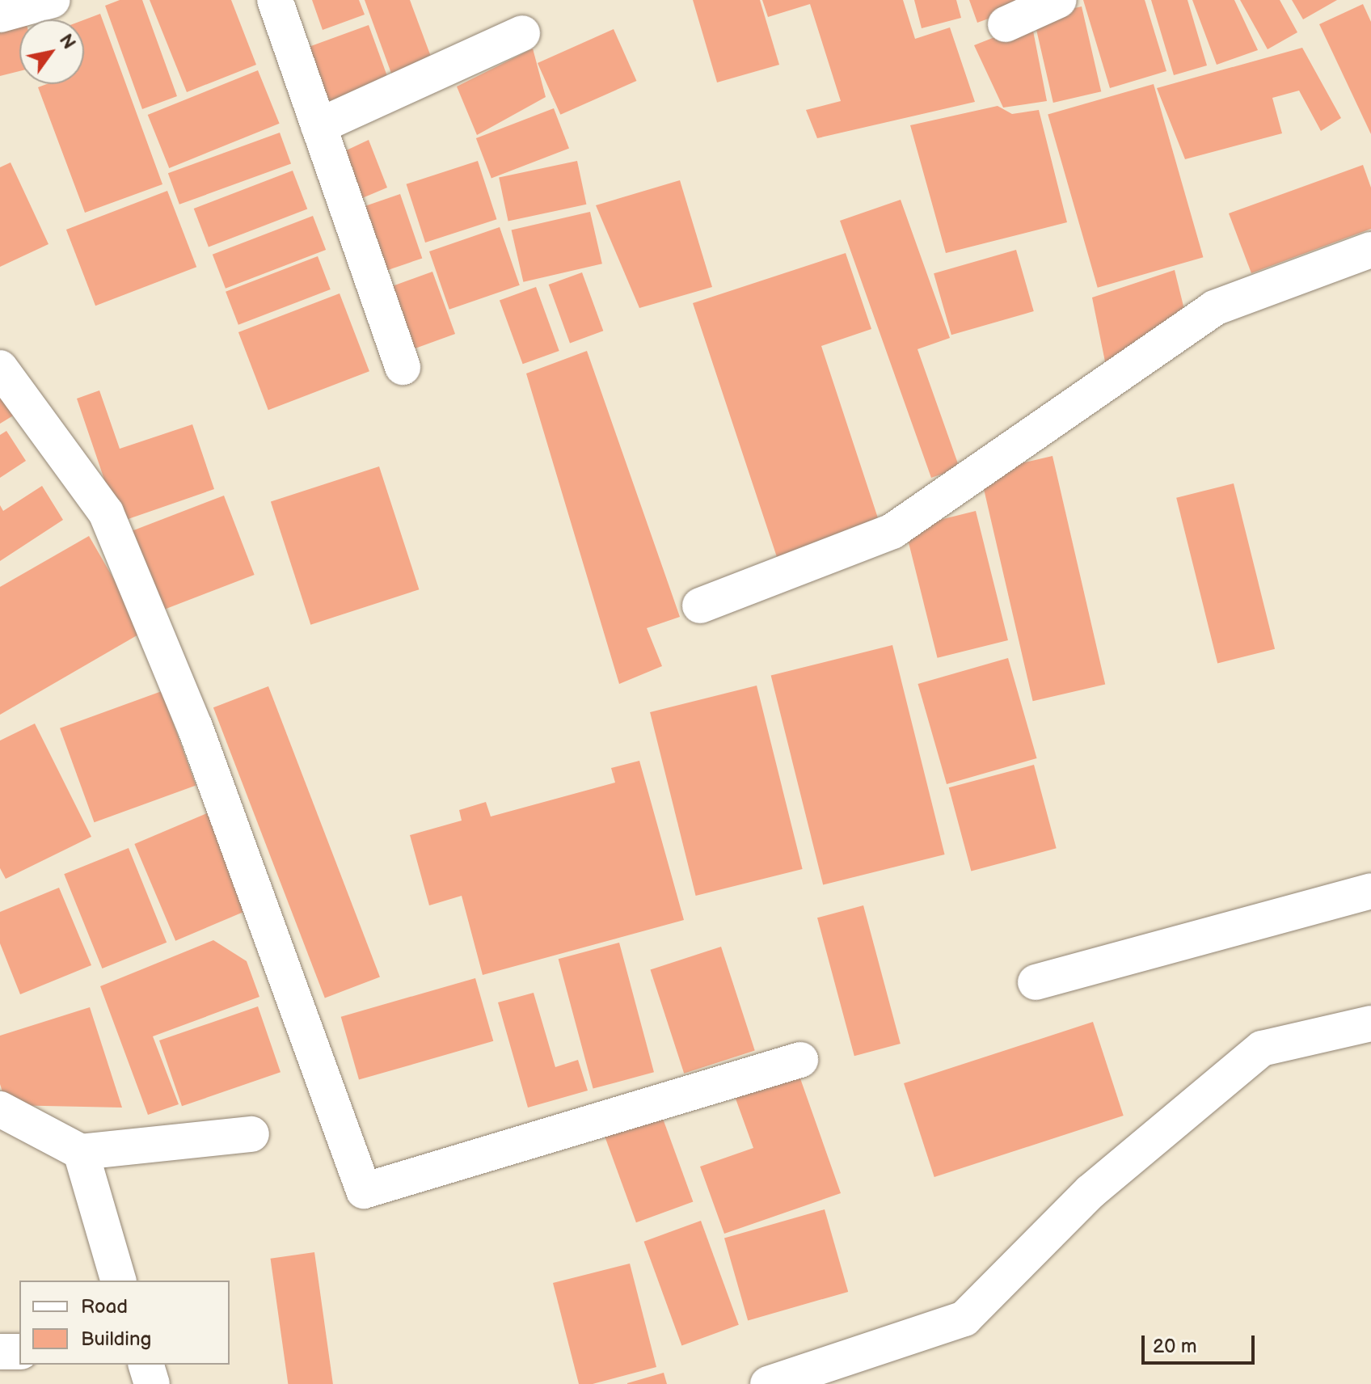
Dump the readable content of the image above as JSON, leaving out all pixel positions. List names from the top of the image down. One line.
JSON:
{"legend":["Road","Building"],"scale_bar":"20 m","north":"top right"}
